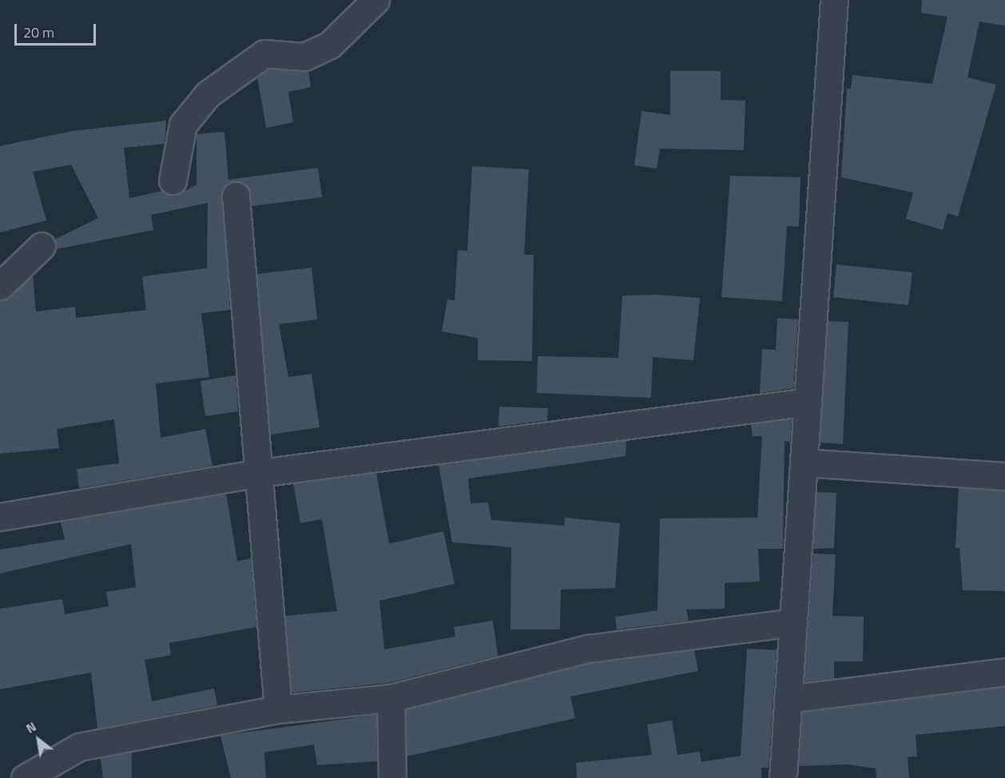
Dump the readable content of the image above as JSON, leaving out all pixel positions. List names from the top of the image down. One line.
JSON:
{"scale_bar":"20 m","north":"top left"}
